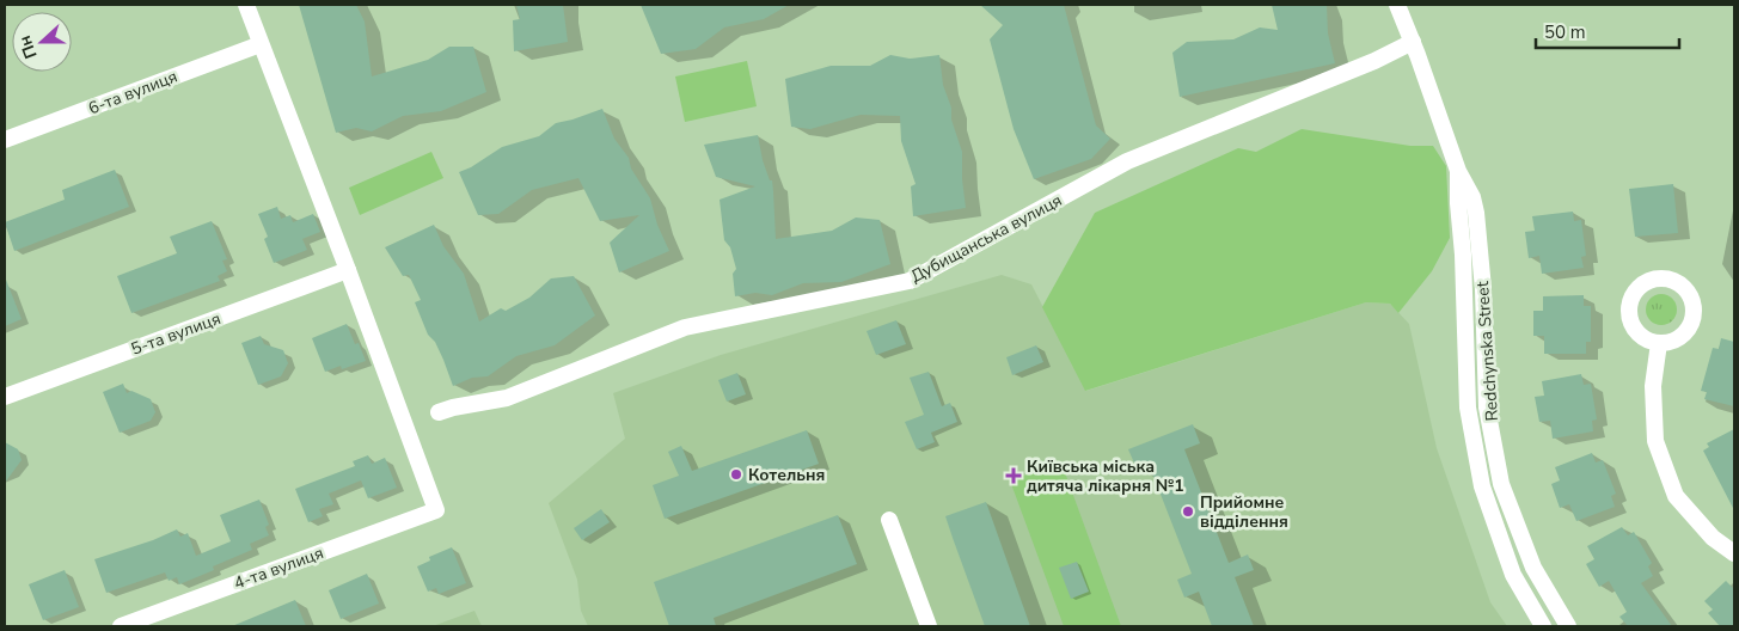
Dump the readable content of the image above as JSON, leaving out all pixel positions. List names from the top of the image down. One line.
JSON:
{"streets":{"street":["6-та вулиця","Дубищанська вулиця","5-та вулиця","Redchynska Street","4-та вулиця"]},"crossings":[["Дубищанська вулиця","Redchynska Street"],["5-та вулиця","4-та вулиця"]],"places":{"other":["Котельня","Прийомне відділення"],"health":["Київська міська дитяча лікарня №1"]},"scale_bar":"50 m","north":"left"}
